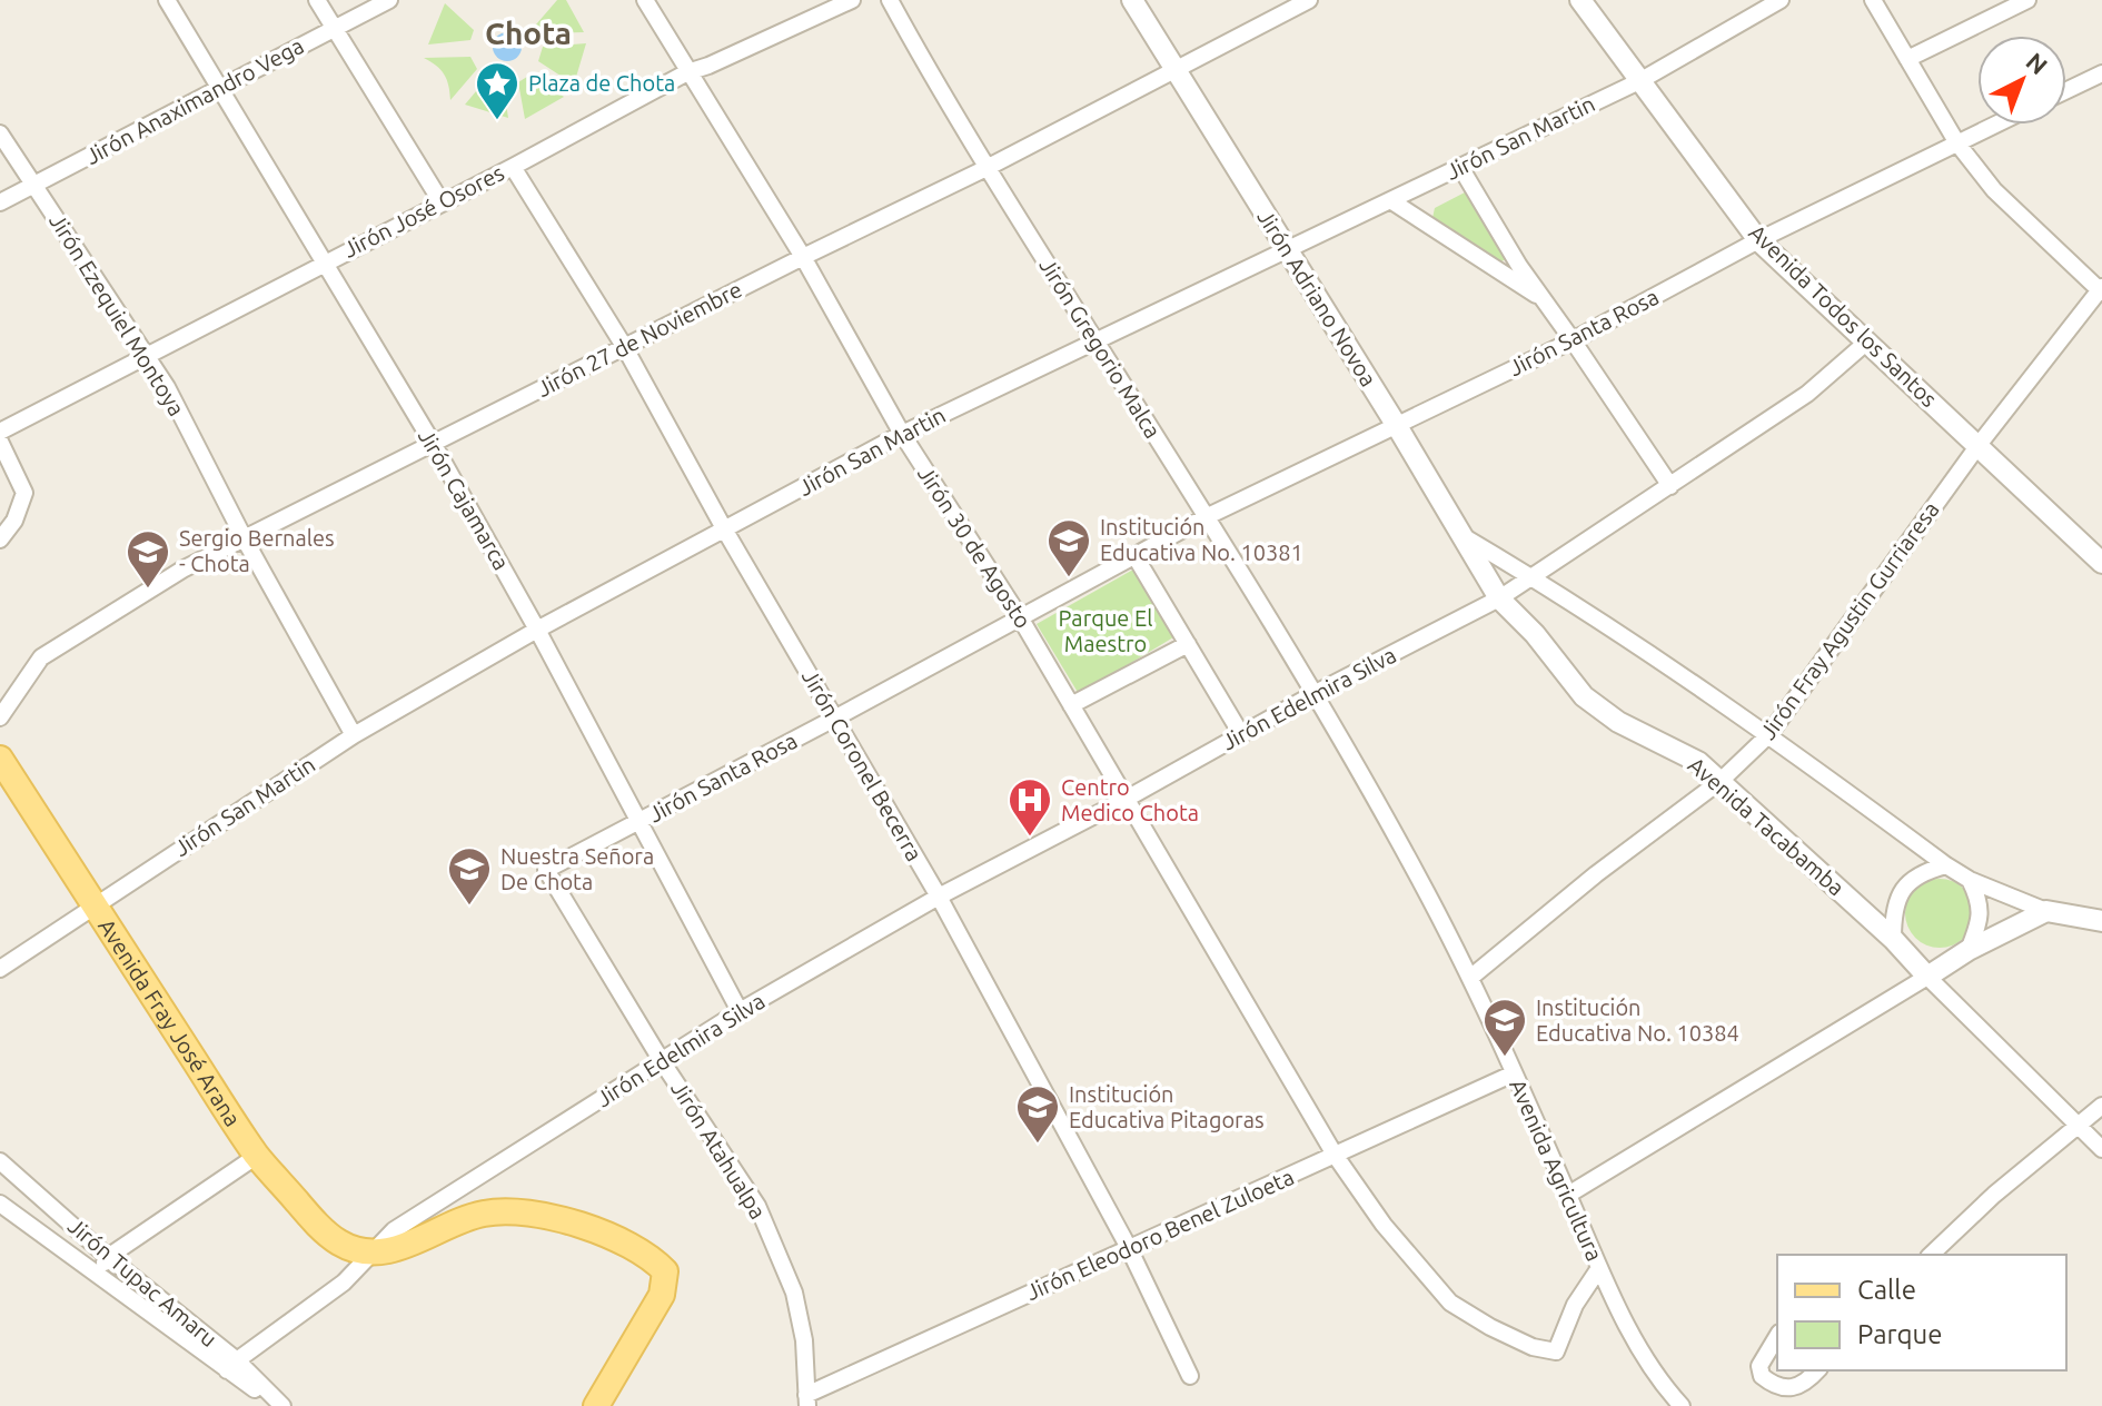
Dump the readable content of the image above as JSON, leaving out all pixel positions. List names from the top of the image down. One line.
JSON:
{"streets":{"main road":["Avenida Fray José Arana"],"street":["Jirón Anaximandro Vega","Jirón San Martin","Jirón José Osores","Jirón Adriano Novoa","Jirón Ezequiel Montoya","Avenida Todos los Santos","Jirón Santa Rosa","Jirón 27 de Noviembre","Jirón Gregorio Malca","Jirón Cajamarca","Jirón 30 de Agosto","Jirón Fray Agustin Gurriaresa","Jirón Edelmira Silva","Jirón Coronel Becerra","Avenida Tacabamba","Jirón Atahualpa","Avenida Agricultura","Jirón Eleodoro Benel Zuloeta","Jirón Tupac Amaru"]},"crossings":[["Jirón Anaximandro Vega","Jirón Ezequiel Montoya"],["Jirón Anaximandro Vega","Jirón Cajamarca"],["Jirón San Martin","Jirón Adriano Novoa"],["Jirón San Martin","Jirón Ezequiel Montoya"],["Jirón San Martin","Avenida Todos los Santos"],["Jirón San Martin","Jirón Gregorio Malca"],["Jirón San Martin","Jirón Cajamarca"],["Jirón San Martin","Jirón 30 de Agosto"],["Jirón San Martin","Jirón Coronel Becerra"],["Jirón San Martin","Avenida Fray José Arana"],["Jirón José Osores","Jirón Ezequiel Montoya"],["Jirón José Osores","Jirón Cajamarca"],["Jirón José Osores","Jirón 30 de Agosto"],["Jirón José Osores","Jirón Coronel Becerra"],["Jirón Adriano Novoa","Jirón Santa Rosa"],["Jirón Adriano Novoa","Jirón 27 de Noviembre"],["Jirón Adriano Novoa","Jirón Edelmira Silva"],["Jirón Adriano Novoa","Avenida Tacabamba"],["Jirón Ezequiel Montoya","Jirón 27 de Noviembre"],["Avenida Todos los Santos","Jirón Santa Rosa"],["Avenida Todos los Santos","Jirón Fray Agustin Gurriaresa"],["Avenida Todos los Santos","Jirón Edelmira Silva"],["Jirón Santa Rosa","Jirón Gregorio Malca"],["Jirón Santa Rosa","Jirón Cajamarca"],["Jirón Santa Rosa","Jirón 30 de Agosto"],["Jirón Santa Rosa","Jirón Coronel Becerra"],["Jirón Santa Rosa","Jirón Atahualpa"],["Jirón 27 de Noviembre","Jirón Gregorio Malca"],["Jirón 27 de Noviembre","Jirón Cajamarca"],["Jirón 27 de Noviembre","Jirón 30 de Agosto"],["Jirón 27 de Noviembre","Jirón Coronel Becerra"],["Jirón Gregorio Malca","Jirón Edelmira Silva"],["Jirón Gregorio Malca","Avenida Agricultura"],["Jirón Cajamarca","Jirón Edelmira Silva"],["Jirón 30 de Agosto","Jirón Edelmira Silva"],["Jirón 30 de Agosto","Avenida Agricultura"],["Jirón 30 de Agosto","Jirón Eleodoro Benel Zuloeta"],["Jirón Fray Agustin Gurriaresa","Avenida Tacabamba"],["Jirón Fray Agustin Gurriaresa","Avenida Agricultura"],["Jirón Edelmira Silva","Jirón Coronel Becerra"],["Jirón Edelmira Silva","Avenida Tacabamba"],["Jirón Edelmira Silva","Avenida Fray José Arana"],["Jirón Edelmira Silva","Jirón Atahualpa"],["Jirón Edelmira Silva","Avenida Agricultura"],["Jirón Edelmira Silva","Jirón Tupac Amaru"],["Jirón Coronel Becerra","Jirón Eleodoro Benel Zuloeta"],["Jirón Atahualpa","Jirón Eleodoro Benel Zuloeta"],["Avenida Agricultura","Jirón Eleodoro Benel Zuloeta"]],"districts":["Chota"],"parks":["Parque El Maestro"],"places":{"place":["Plaza de Chota"],"school or university":["Institución Educativa No. 10381","Sergio Bernales - Chota","Nuestra Señora De Chota","Institución Educativa No. 10384","Institución Educativa Pitagoras"],"hospital":["Centro Medico Chota"]},"legend":["Calle","Parque"],"north":"top right"}
